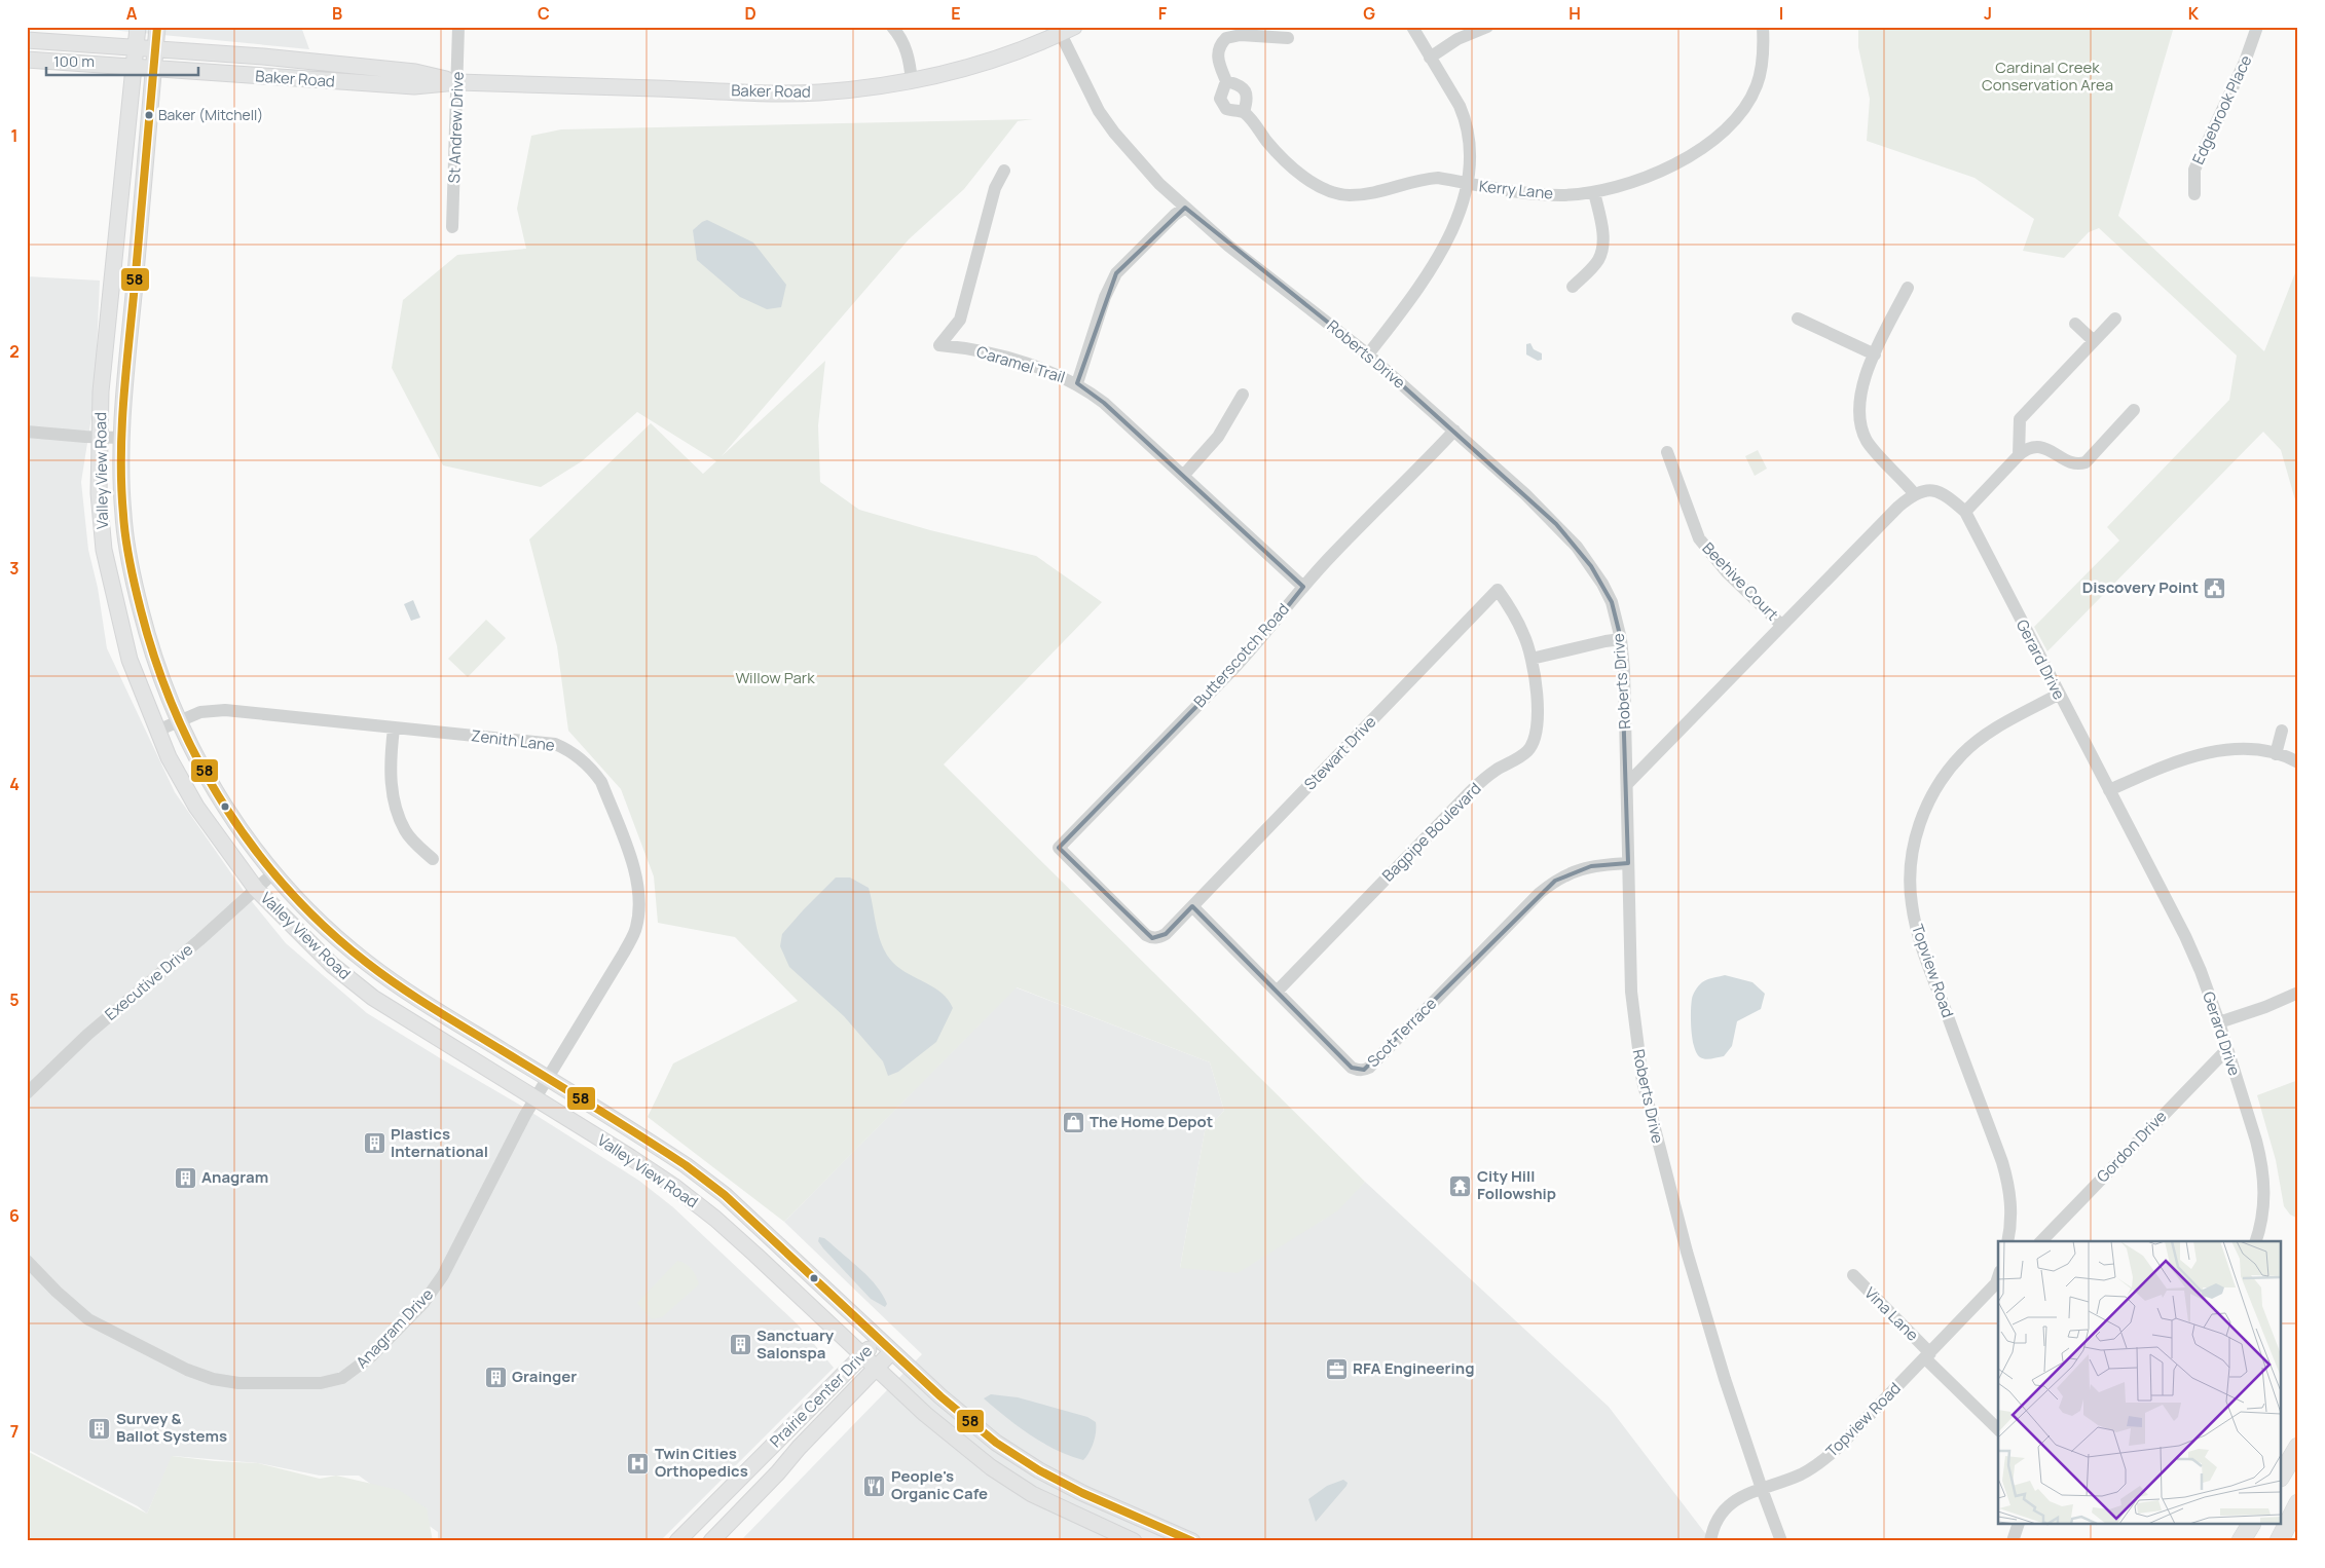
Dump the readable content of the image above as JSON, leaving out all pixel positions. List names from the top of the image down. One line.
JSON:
{"streets":{"main road":["Baker Road","Valley View Road","Prairie Center Drive"],"street":["Edgebrook Place","St Andrew Drive","Kerry Lane","Roberts Drive","Caramel Trail","Beehive Court","Butterscotch Road","Gerard Drive","Zenith Lane","Stewart Drive","Bagpipe Boulevard","Topview Road","Executive Drive","Scot Terrace","Gordon Drive","Vina Lane","Anagram Drive"]},"crossings":[["Baker Road","St Andrew Drive"],["Baker Road","Roberts Drive"],["Baker Road","Valley View Road"],["Roberts Drive","Butterscotch Road"],["Roberts Drive","Topview Road"],["Roberts Drive","Scot Terrace"],["Caramel Trail","Butterscotch Road"],["Valley View Road","Zenith Lane"],["Valley View Road","Executive Drive"],["Valley View Road","Anagram Drive"],["Valley View Road","Prairie Center Drive"],["Butterscotch Road","Stewart Drive"],["Gerard Drive","Topview Road"],["Gerard Drive","Gordon Drive"],["Zenith Lane","Anagram Drive"],["Stewart Drive","Bagpipe Boulevard"],["Stewart Drive","Scot Terrace"],["Bagpipe Boulevard","Scot Terrace"],["Topview Road","Vina Lane"]],"parks":["Cardinal Creek Conservation Area","Willow Park"],"places":{"other":["Baker (Mitchell)"],"public building":["Discovery Point"],"shop":["The Home Depot"],"building":["Plastics International","Anagram","Sanctuary Salonspa","Grainger","Survey & Ballot Systems"],"temple":["City Hill Followship"],"office":["RFA Engineering"],"hospital":["Twin Cities Orthopedics"],"restaurant":["People's Organic Cafe"]},"lines":["transit line 58"],"scale_bar":"100 m","grid":{"columns":["A","B","C","D","E","F","G","H","I","J","K"],"rows":["1","2","3","4","5","6","7"]}}
